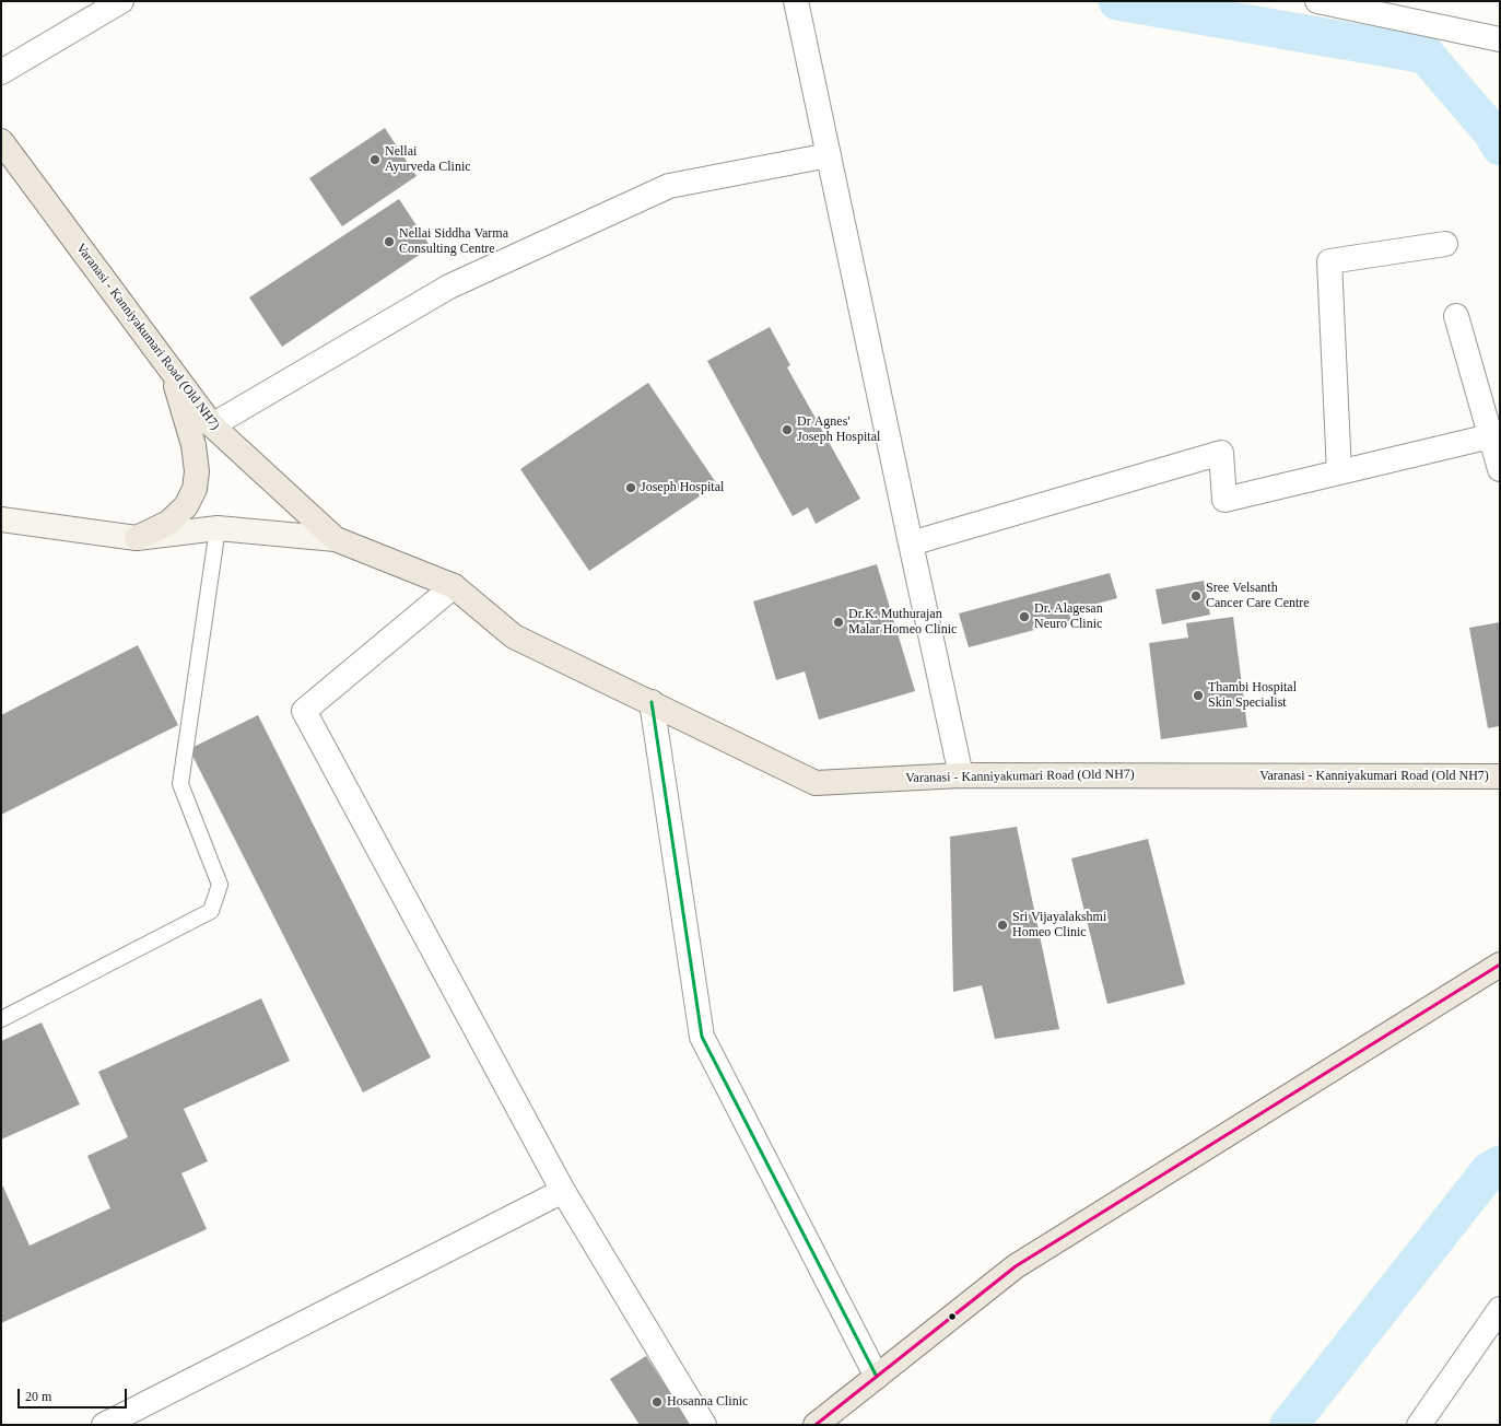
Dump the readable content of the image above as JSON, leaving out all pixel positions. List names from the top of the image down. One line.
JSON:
{"streets":{"main road":["Varanasi - Kanniyakumari Road (Old NH7)"]},"places":["Nellai Ayurveda Clinic","Nellai Siddha Varma Consulting Centre","Dr Agnes' Joseph Hospital","Joseph Hospital","Sree Velsanth Cancer Care Centre","Dr. Alagesan Neuro Clinic","Dr.K. Muthurajan Malar Homeo Clinic","Thambi Hospital Skin Specialist","Sri Vijayalakshmi Homeo Clinic","Hosanna Clinic"],"scale_bar":"20 m"}
